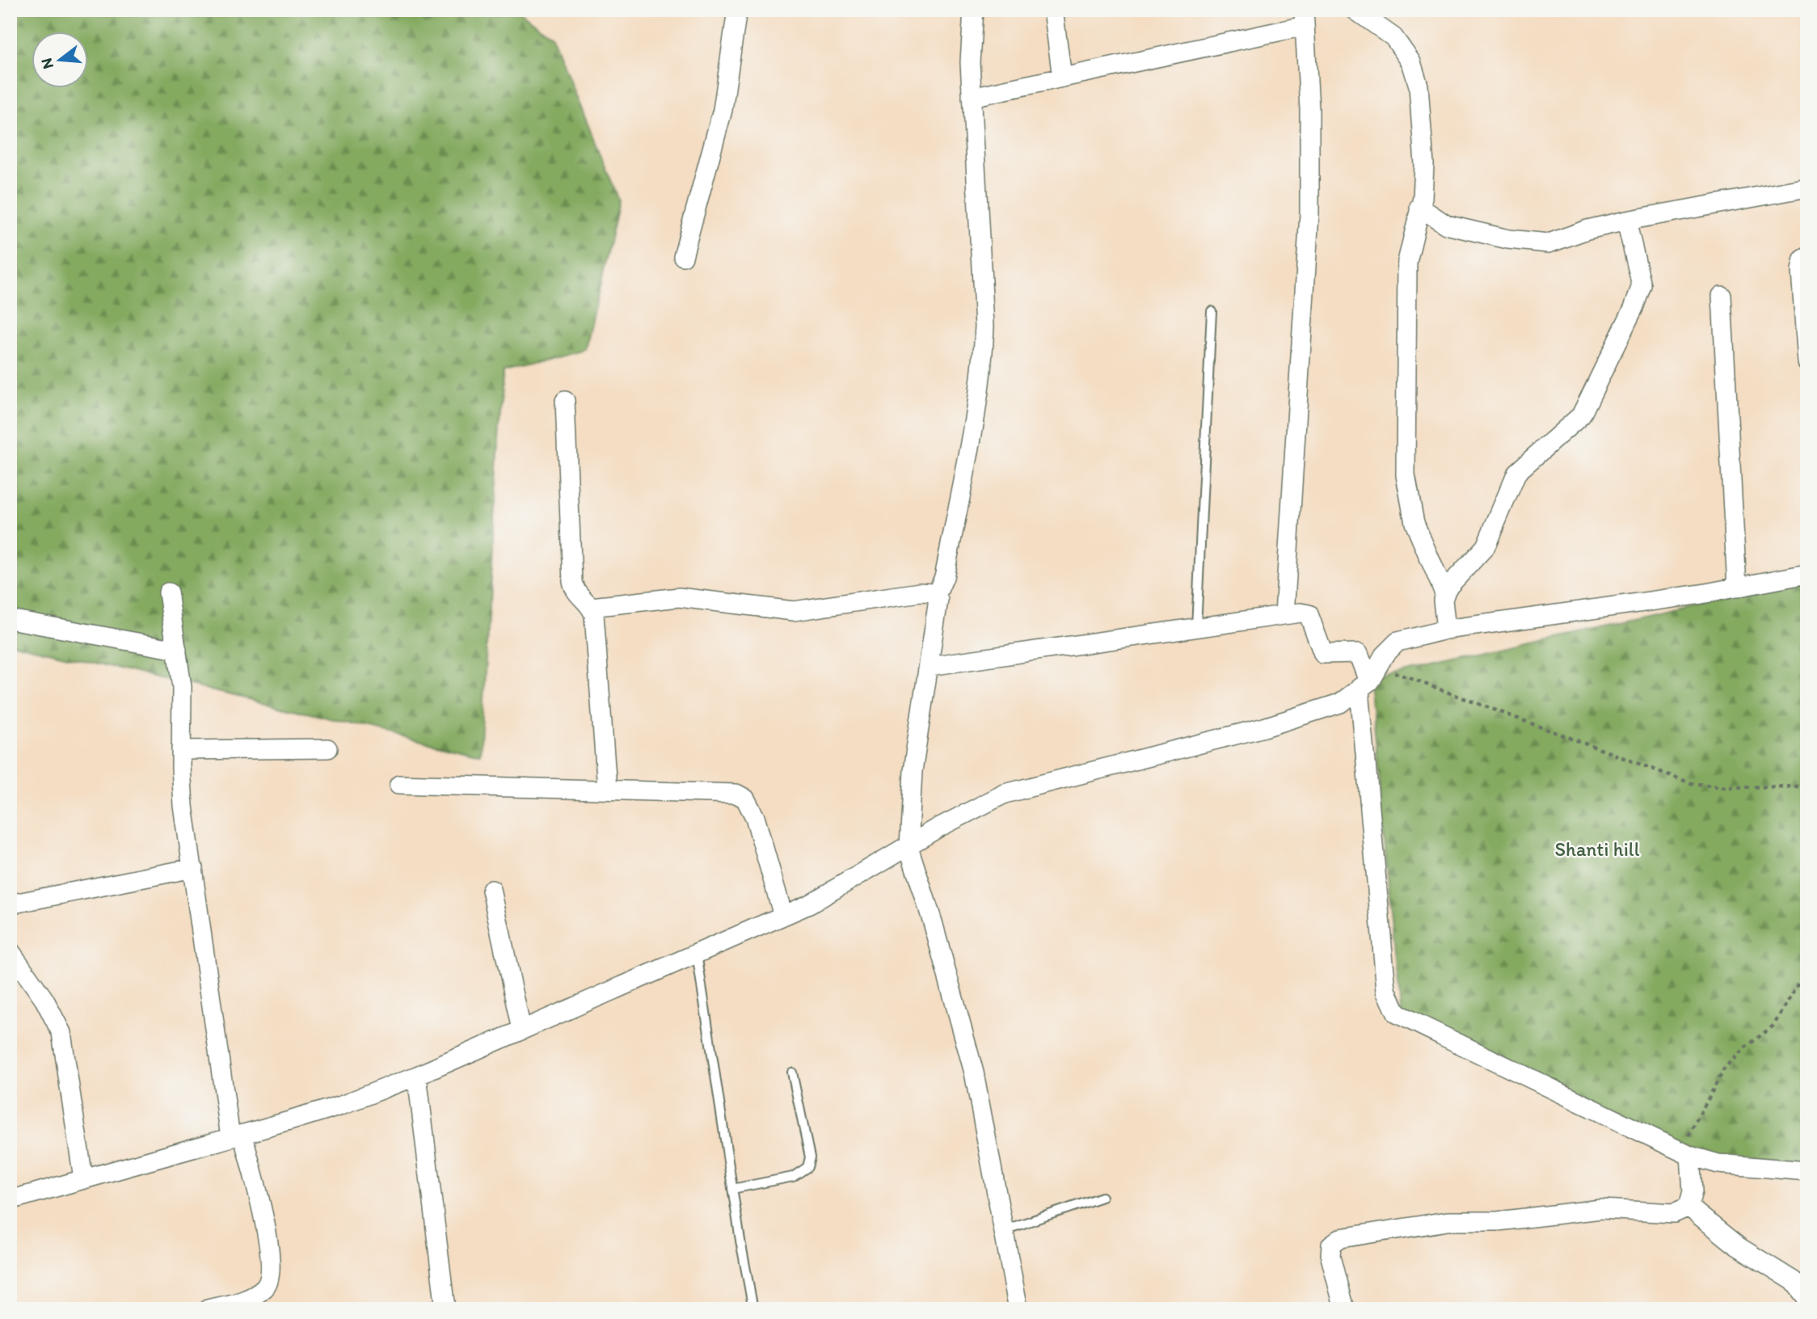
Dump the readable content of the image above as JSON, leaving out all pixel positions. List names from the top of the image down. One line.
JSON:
{"parks":["Shanti hill"],"north":"left"}
